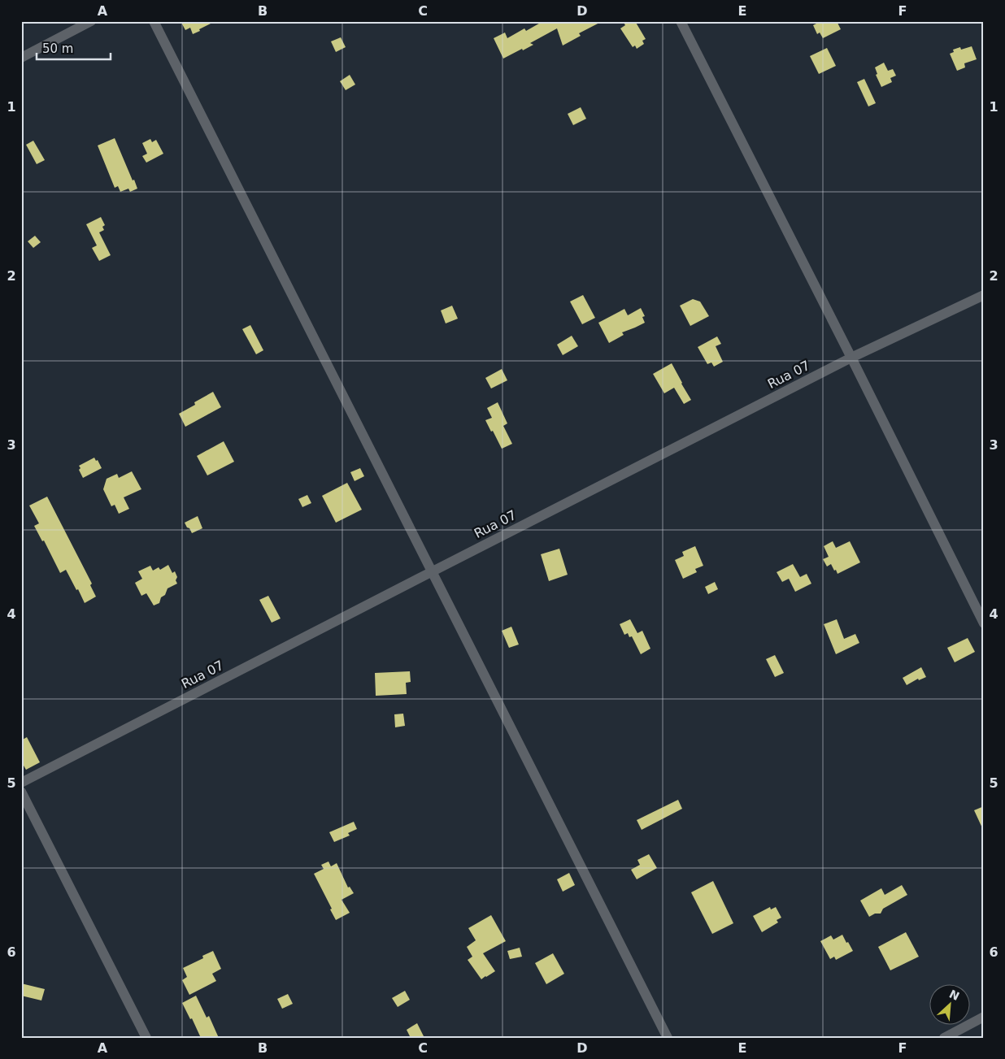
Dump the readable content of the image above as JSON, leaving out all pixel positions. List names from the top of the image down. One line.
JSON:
{"streets":{"street":["Rua 07"]},"scale_bar":"50 m","north":"top right","grid":{"columns":["A","B","C","D","E","F"],"rows":["1","2","3","4","5","6"]}}
